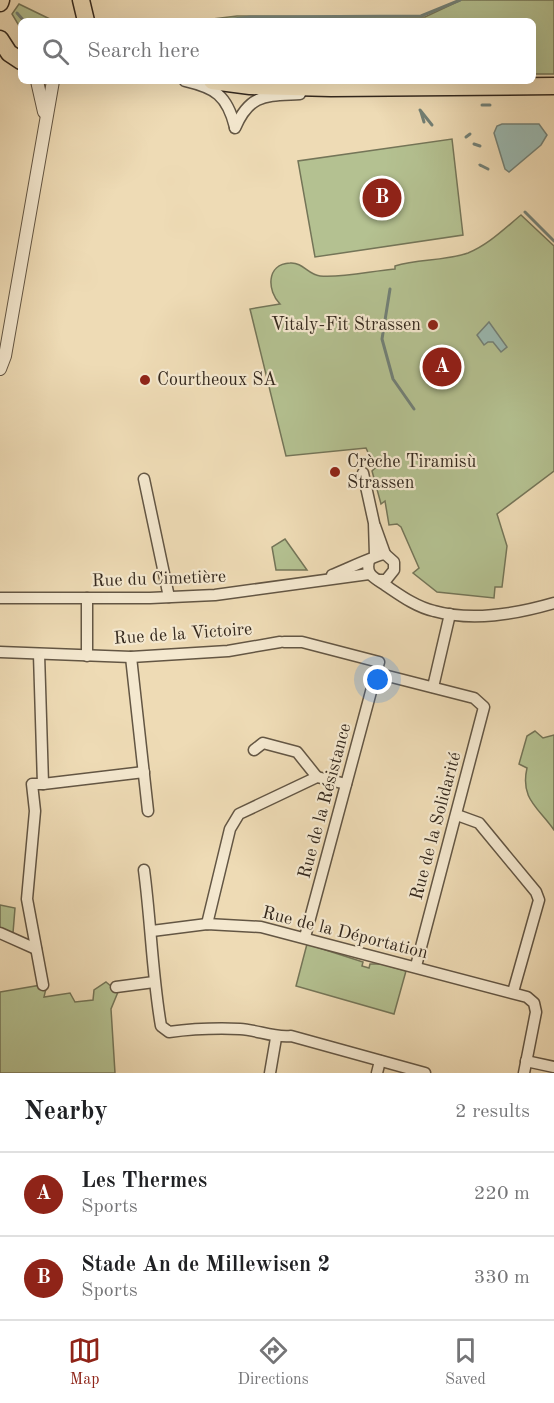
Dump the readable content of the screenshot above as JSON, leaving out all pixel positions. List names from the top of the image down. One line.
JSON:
{"streets":{"street":["Rue du Cimetière","Rue de la Victoire","Rue de la Résistance","Rue de la Solidarité","Rue de la Déportation"]},"crossings":[["Rue du Cimetière","Rue de la Victoire"],["Rue de la Victoire","Rue de la Résistance"],["Rue de la Résistance","Rue de la Déportation"],["Rue de la Solidarité","Rue de la Déportation"]],"places":["Vitaly-Fit Strassen","Courtheoux SA","Crèche Tiramisù Strassen"],"page":{"search":"Search here","pins":["B","A"],"heading":["Nearby","2 results"],"list":[{"mark":"A","name":"Les Thermes","note":"Sports","value":"220 m"},{"mark":"B","name":"Stade An de Millewisen 2","note":"Sports","value":"330 m"}],"nav":["Map","Directions","Saved"]}}
